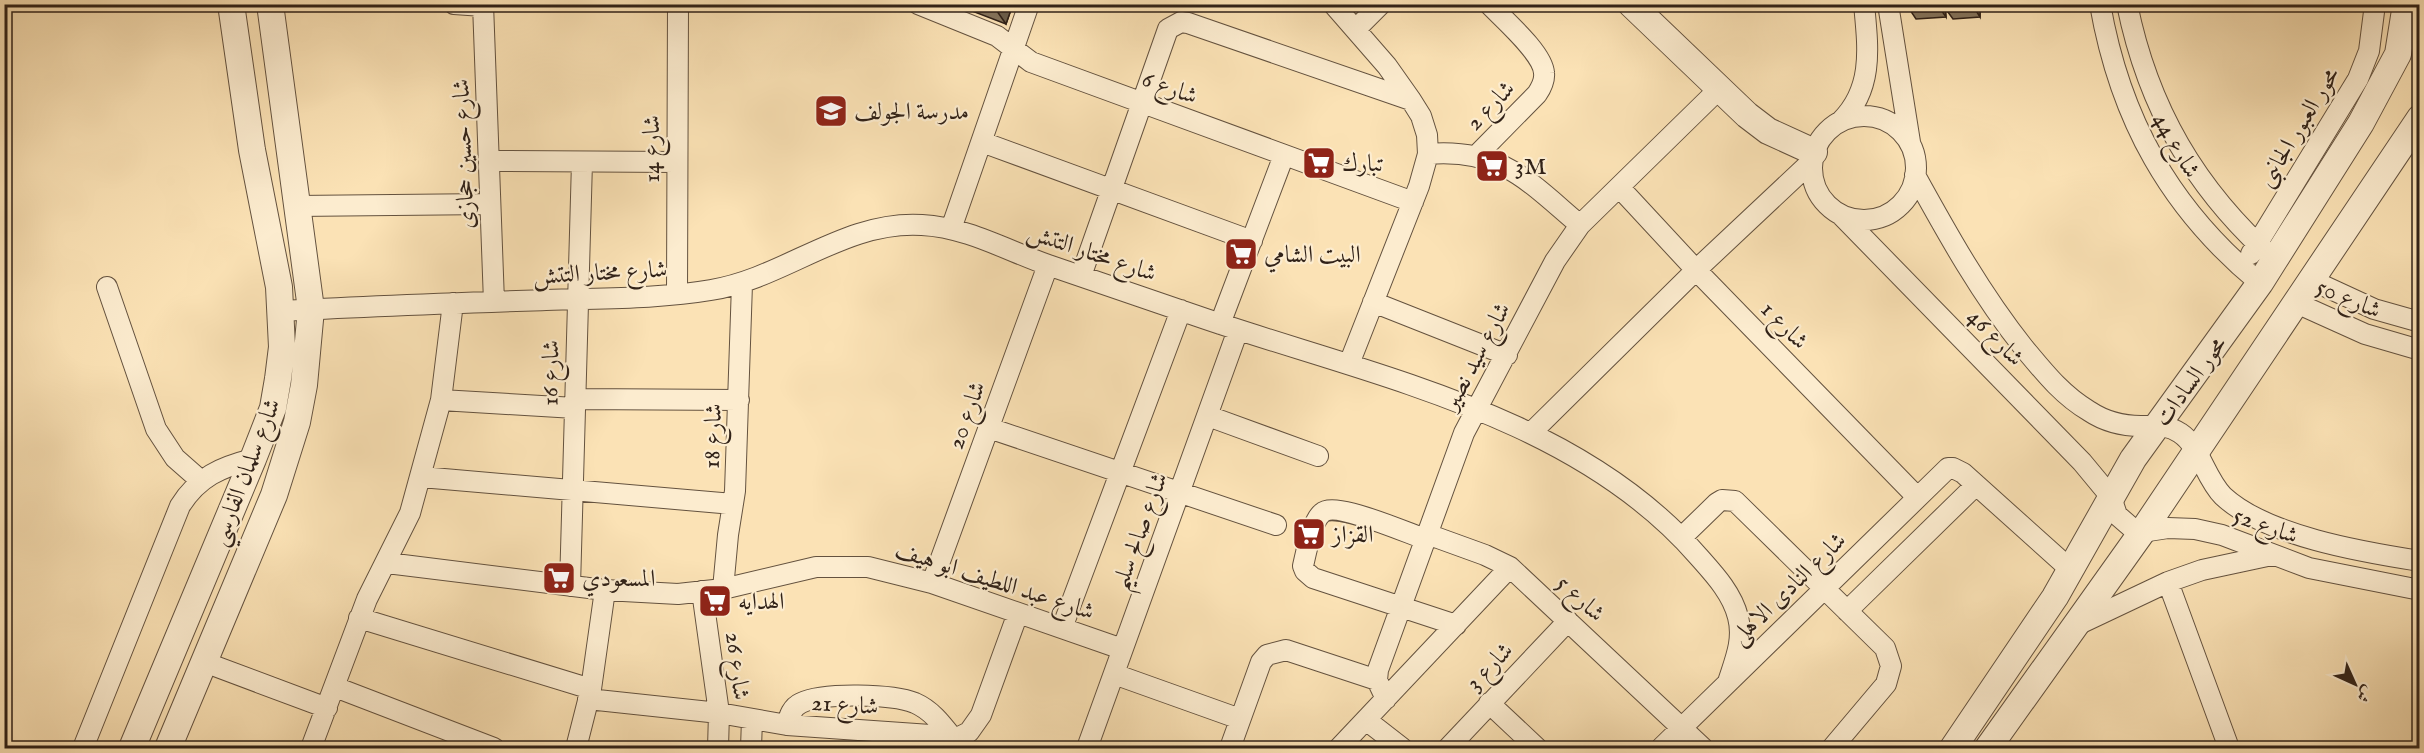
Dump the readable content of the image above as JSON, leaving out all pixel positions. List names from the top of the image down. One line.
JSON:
{"streets":{"street":["شارع 6","شارع 2","محور العبور الجانبى","شارع 44","شارع 14","شارع حسين حجازى","شارع مختار التتش","شارع 50","شارع 1","شارع 46","شارع سيد نصير","شارع 16","محور السادات","شارع 20","شارع 18","شارع سلمان الفارسي","شارع 52","شارع صالح سليم","شارع عبد اللطيف ابو هيف","شارع النادى الاهلى","شارع 5","شارع 26","شارع 3","شارع 21"]},"crossings":[["شارع 6","شارع صالح سليم"],["محور العبور الجانبى","شارع 44"],["محور العبور الجانبى","محور السادات"],["شارع 44","محور السادات"],["شارع 14","شارع مختار التتش"],["شارع حسين حجازى","شارع مختار التتش"],["شارع مختار التتش","شارع سيد نصير"],["شارع مختار التتش","شارع 16"],["شارع مختار التتش","شارع 20"],["شارع مختار التتش","شارع 18"],["شارع مختار التتش","شارع سلمان الفارسي"],["شارع مختار التتش","شارع صالح سليم"],["شارع مختار التتش","شارع النادى الاهلى"],["شارع 50","محور السادات"],["شارع 1","شارع سيد نصير"],["شارع 1","شارع النادى الاهلى"],["شارع 46","محور السادات"],["شارع 46","شارع 52"],["شارع سيد نصير","شارع 5"],["شارع 16","شارع عبد اللطيف ابو هيف"],["محور السادات","شارع 52"],["شارع 20","شارع عبد اللطيف ابو هيف"],["شارع 18","شارع عبد اللطيف ابو هيف"],["شارع صالح سليم","شارع عبد اللطيف ابو هيف"],["شارع عبد اللطيف ابو هيف","شارع 26"],["شارع النادى الاهلى","شارع 5"],["شارع 5","شارع 3"],["شارع 26","شارع 21"]],"places":{"school or university":["مدرسة الجولف"],"supermarket":["تبارك","3M","البيت الشامي","القزاز","المسعودي","الهدايه"]},"north":"bottom right"}
